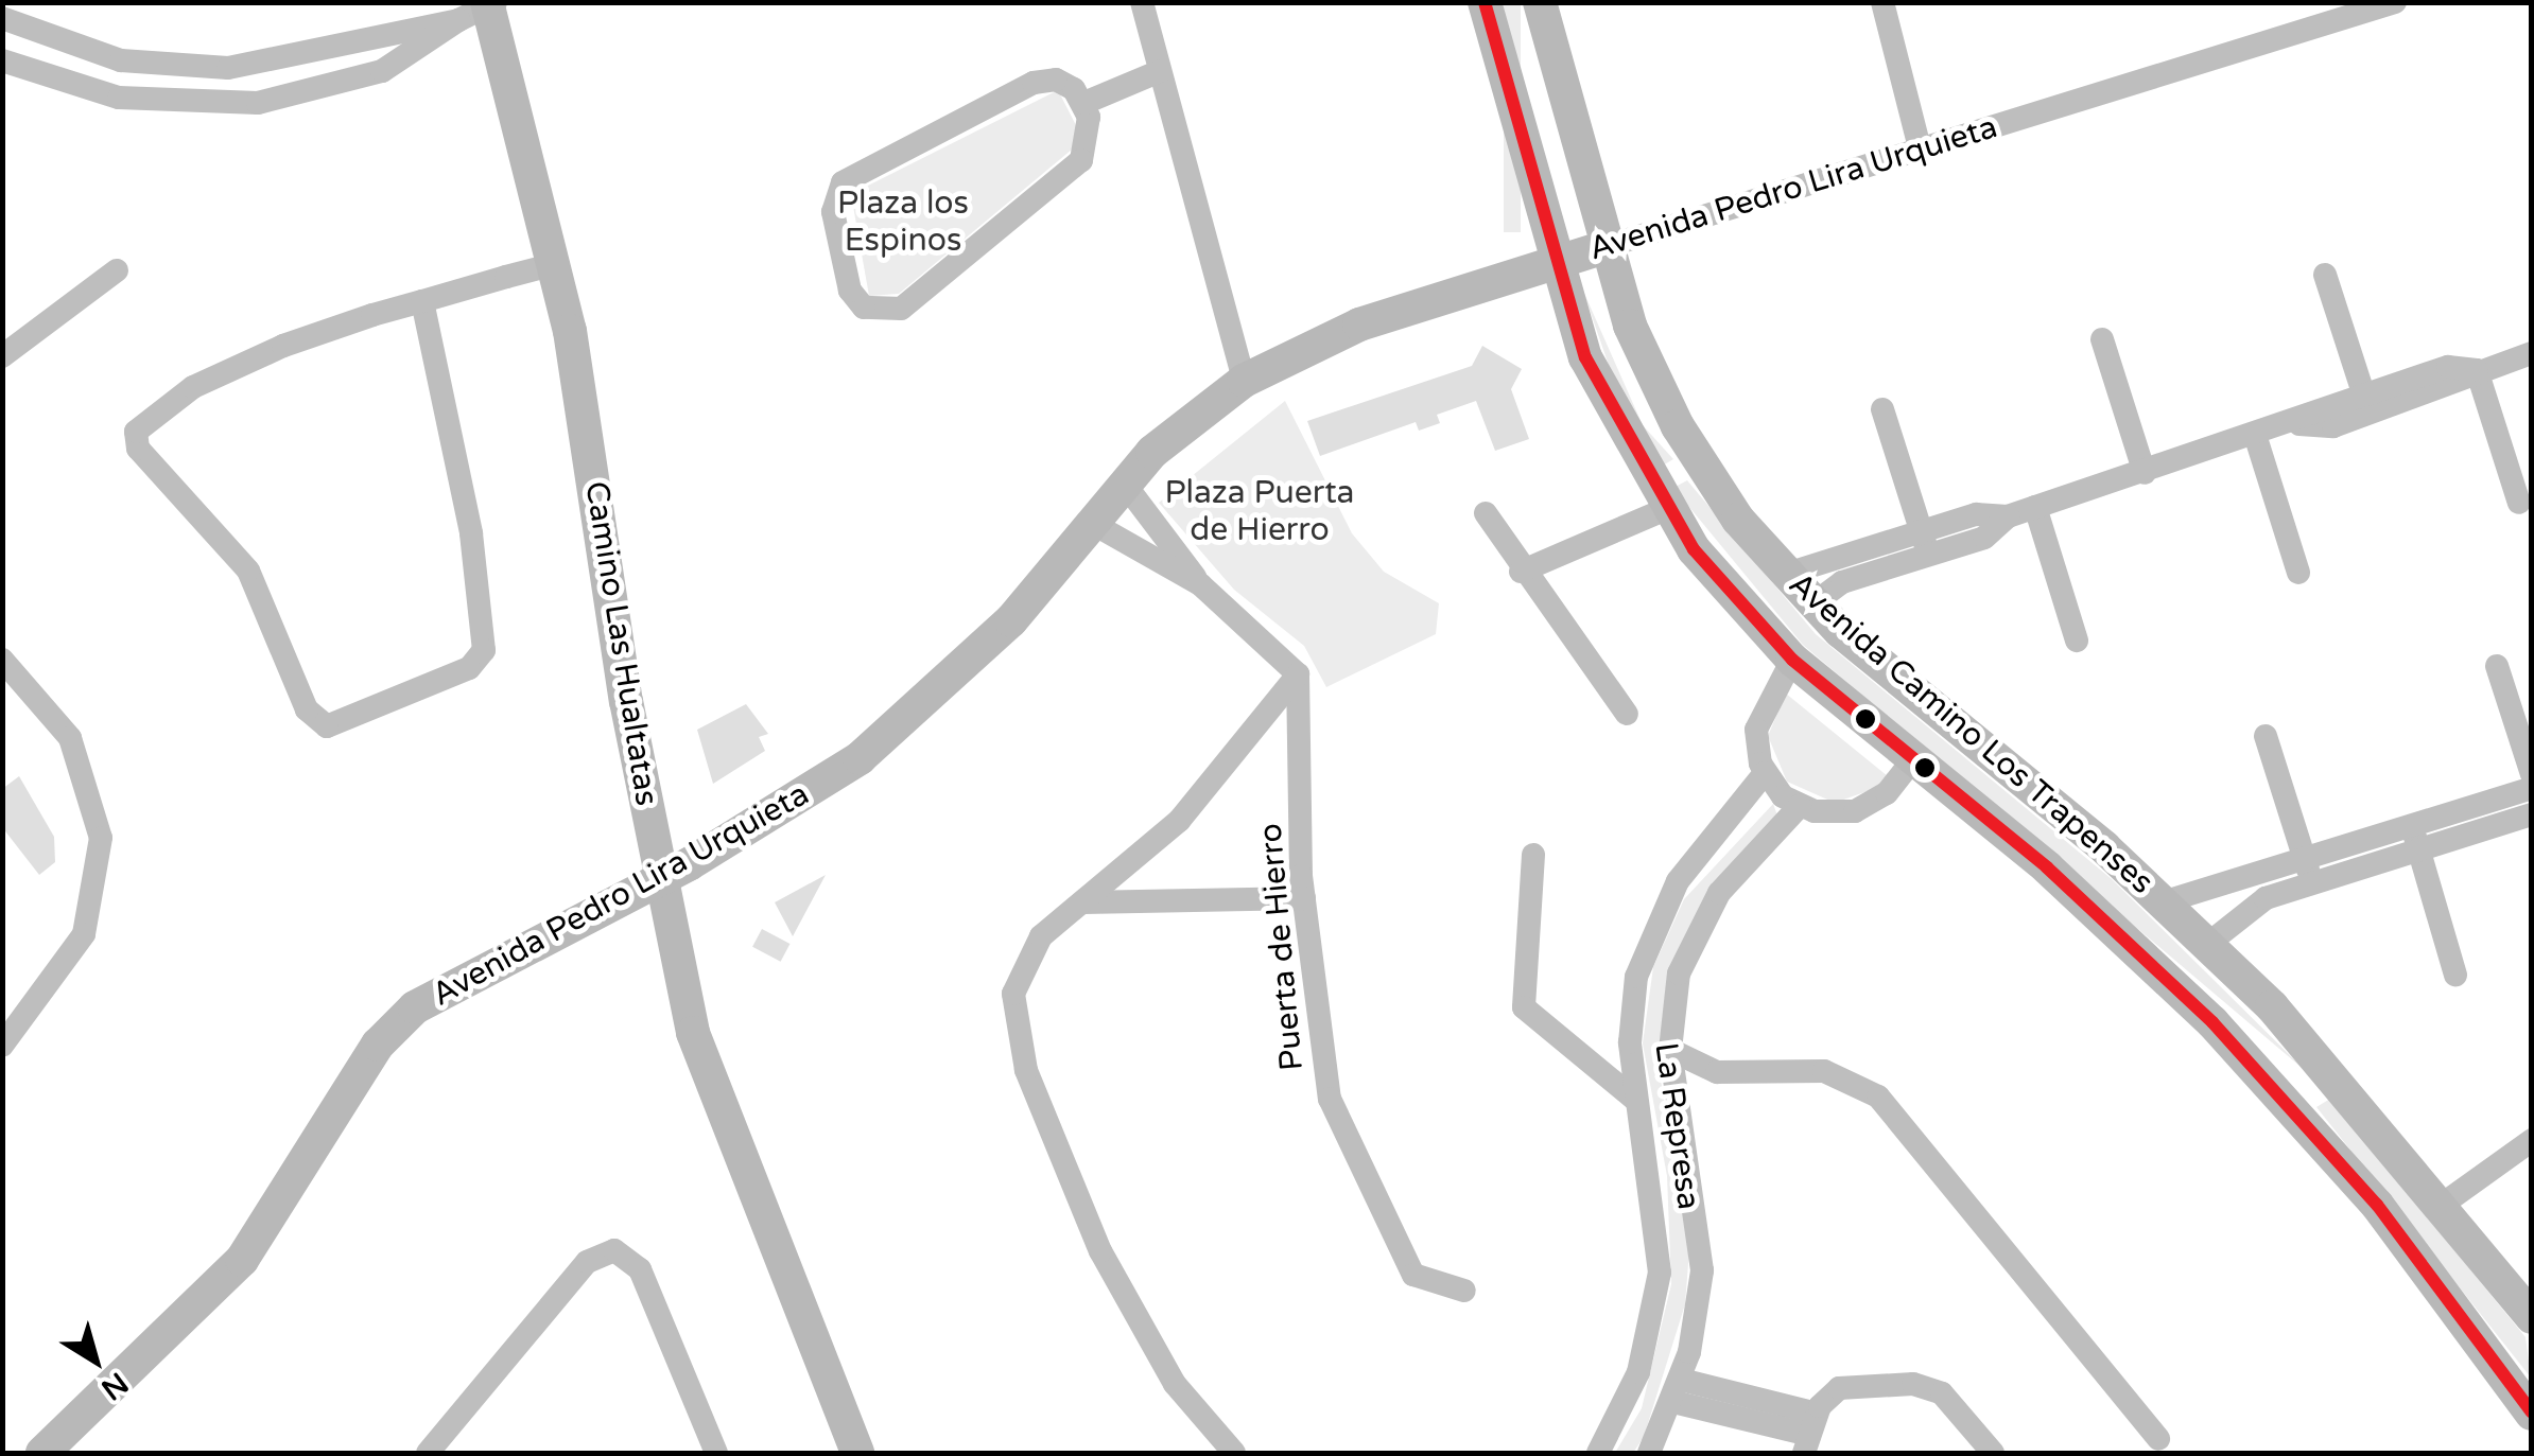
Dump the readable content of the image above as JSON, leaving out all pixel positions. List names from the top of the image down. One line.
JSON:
{"streets":{"main road":["Avenida Pedro Lira Urquieta","Camino Las Hualtatas","Avenida Camino Los Trapenses"],"street":["Puerta de Hierro","La Represa"]},"crossings":[["Avenida Pedro Lira Urquieta","Camino Las Hualtatas"],["Avenida Pedro Lira Urquieta","Avenida Camino Los Trapenses"]],"parks":["Plaza los Espinos","Plaza Puerta de Hierro"],"north":"bottom right"}
